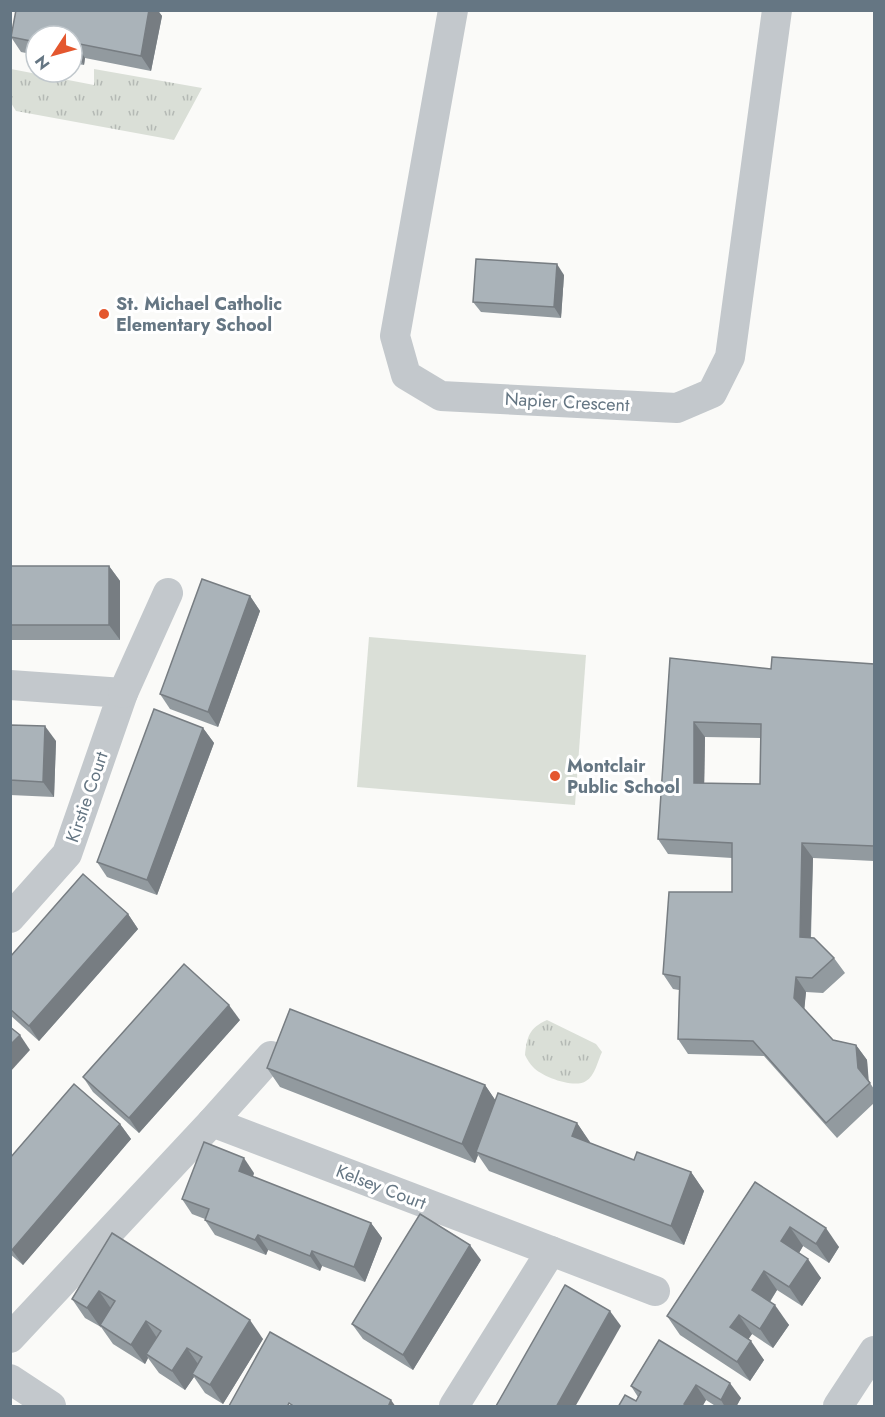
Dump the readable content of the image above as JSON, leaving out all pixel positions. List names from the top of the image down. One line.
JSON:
{"streets":{"street":["Napier Crescent","Kirstie Court","Kelsey Court"]},"places":["St. Michael Catholic Elementary School","Montclair Public School"],"north":"bottom left"}
